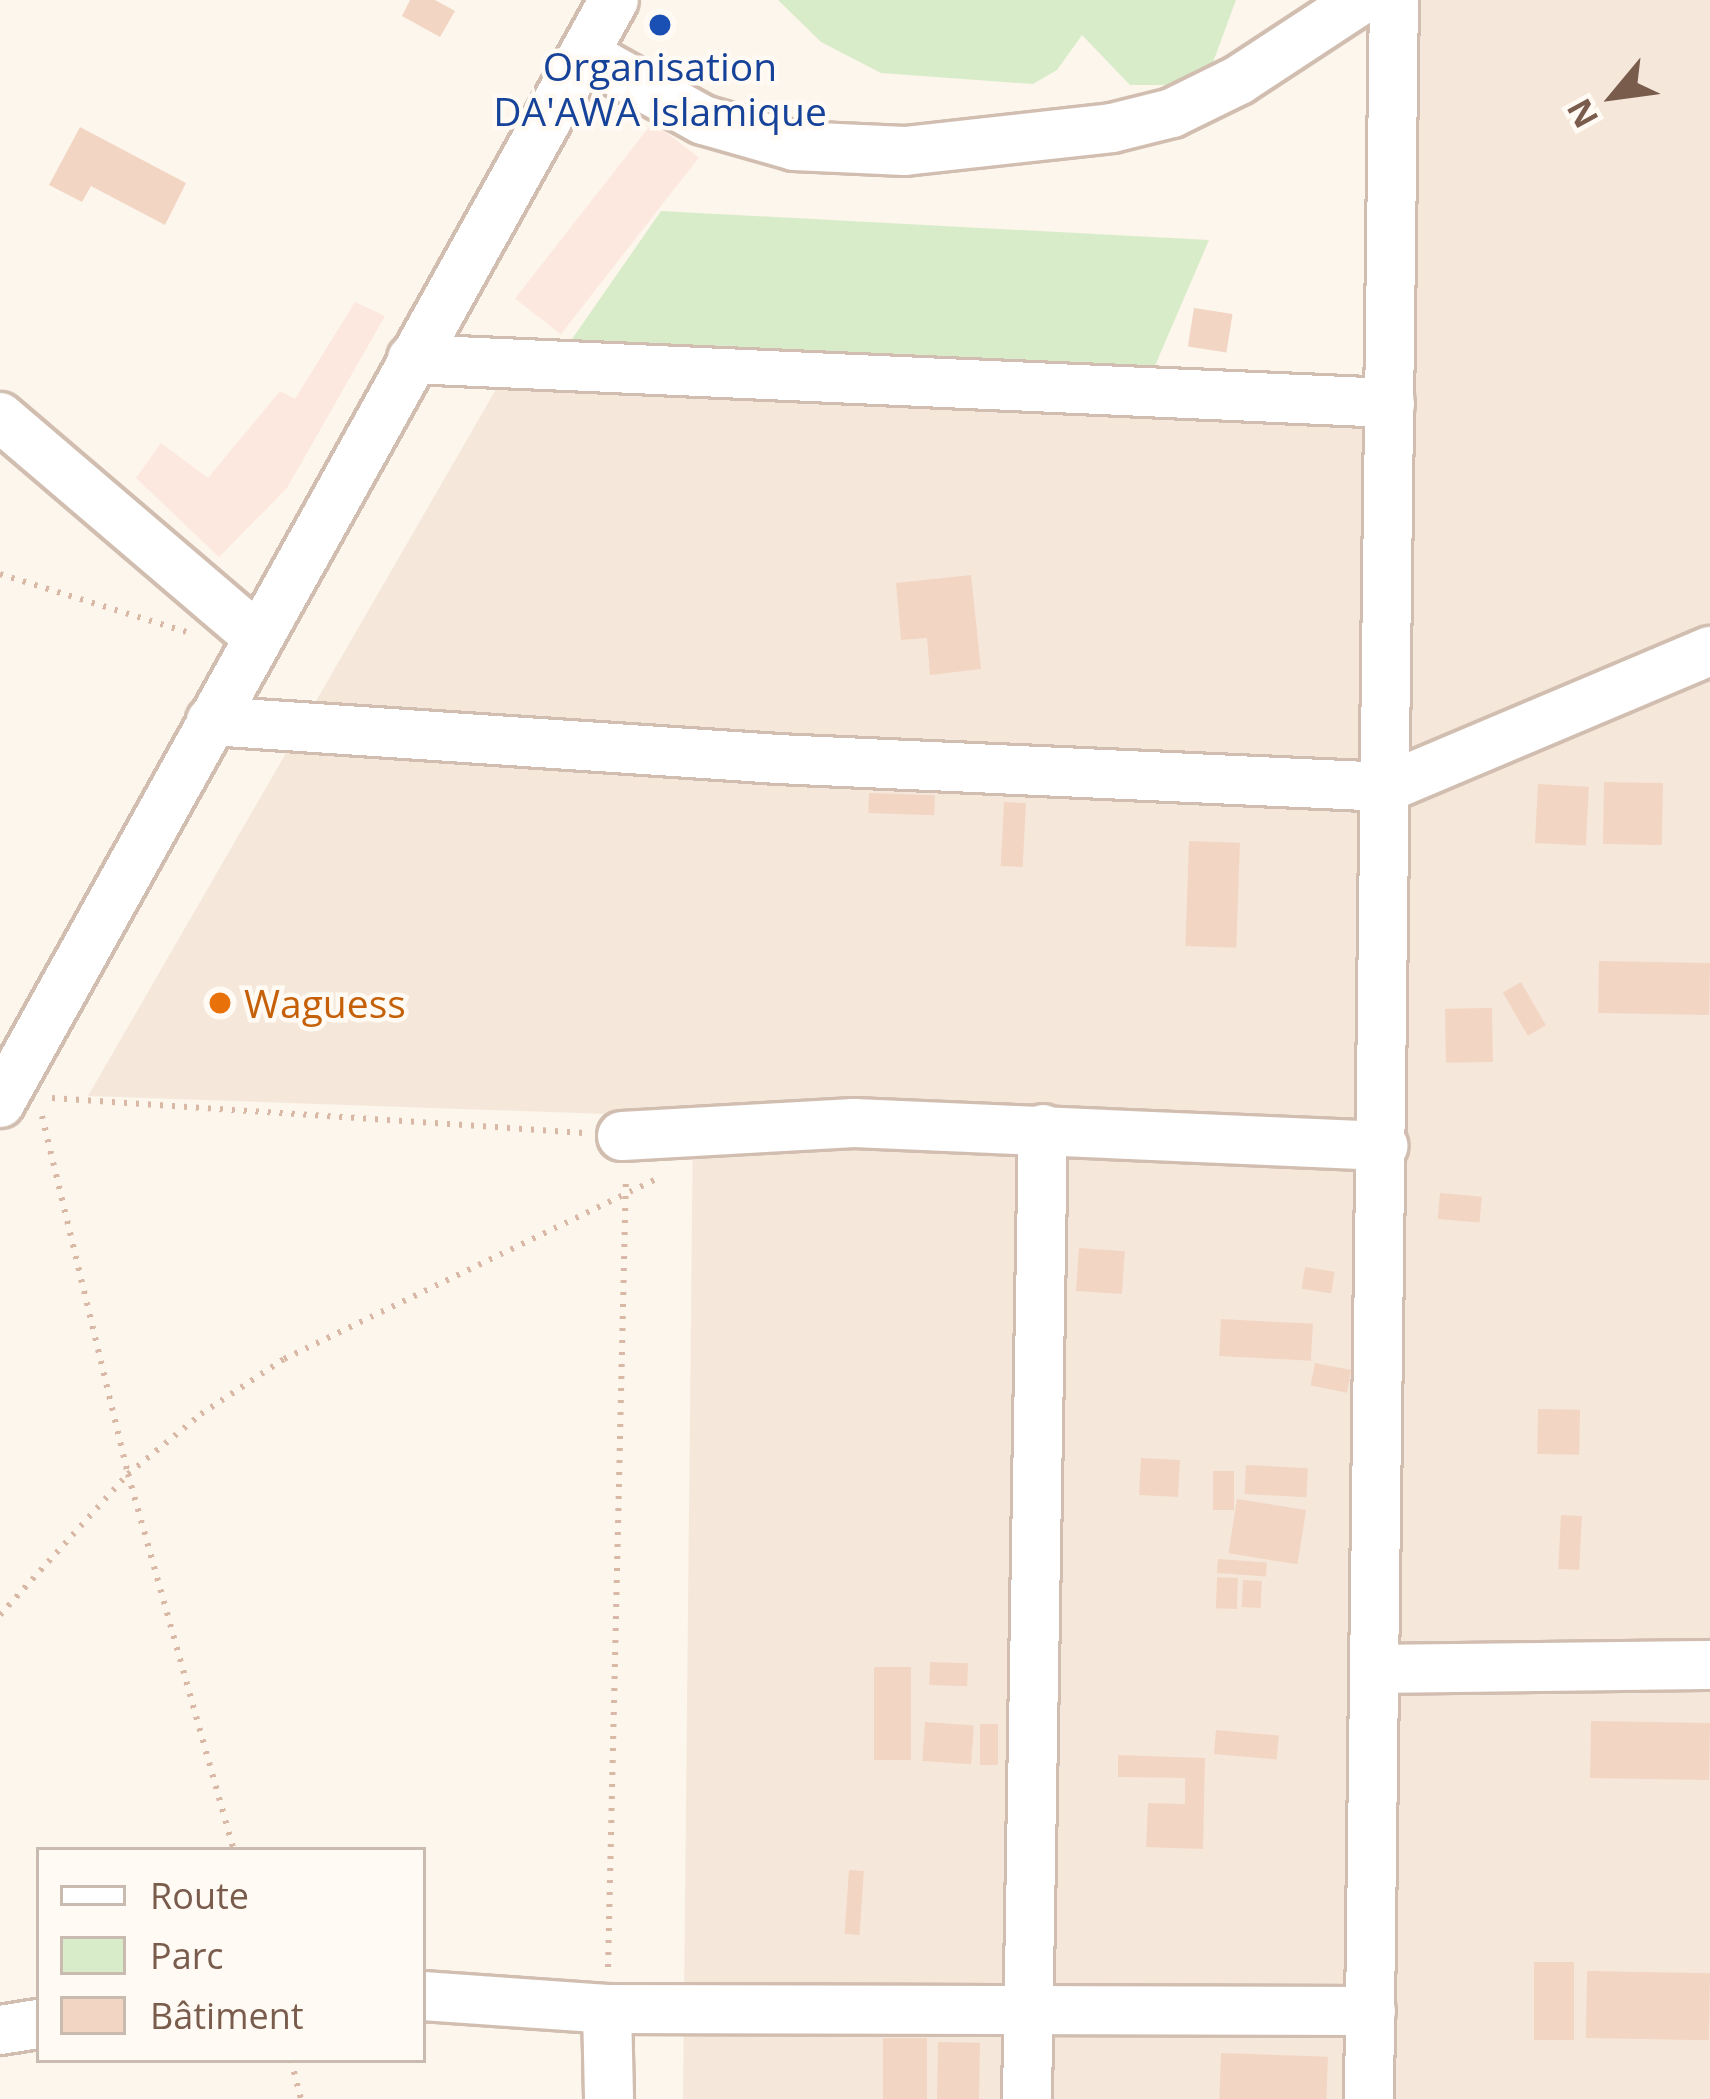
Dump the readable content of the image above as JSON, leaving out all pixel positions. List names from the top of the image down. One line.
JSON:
{"places":["Organisation DA'AWA Islamique","Waguess"],"legend":["Route","Parc","Bâtiment"],"north":"bottom left"}
